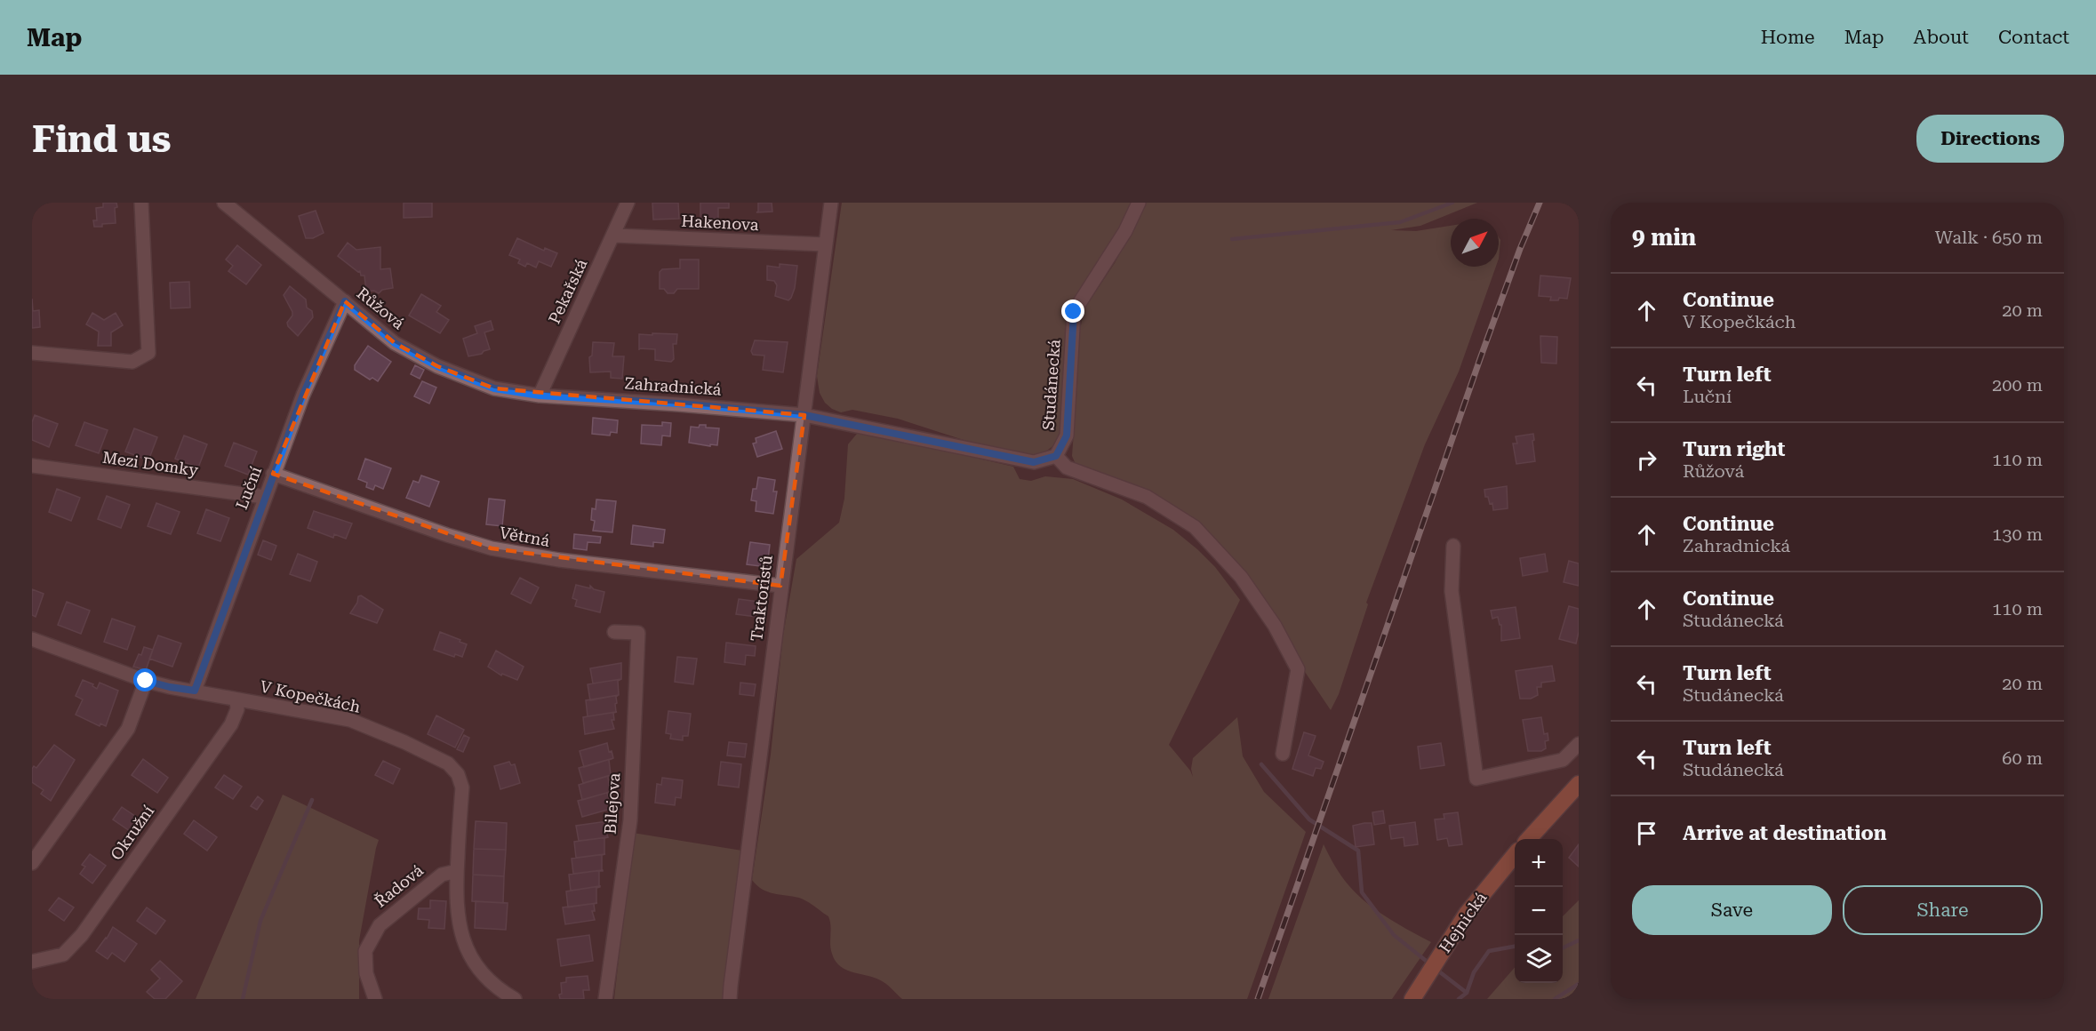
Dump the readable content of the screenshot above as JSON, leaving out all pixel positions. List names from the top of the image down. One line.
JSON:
{"streets":{"main road":["Hejnická"],"street":["Hakenova","Pekařská","Růžová","Studánecká","Zahradnická","Mezi Domky","Luční","Větrná","Traktoristů","V Kopečkách","Bilejova","Okružní","Řadová"]},"crossings":[["Hakenova","Pekařská"],["Hakenova","Traktoristů"],["Pekařská","Růžová"],["Pekařská","Zahradnická"],["Růžová","Zahradnická"],["Růžová","Luční"],["Zahradnická","Traktoristů"],["Mezi Domky","Luční"],["Luční","Větrná"],["Luční","V Kopečkách"],["Větrná","Traktoristů"],["V Kopečkách","Okružní"],["V Kopečkách","Řadová"]],"north":"top right","page":{"header":"Map","nav":["Home","Map","About","Contact"],"buttons":["Directions",["Save","Share"]],"title":"Find us","heading":["9 min","Walk · 650 m"],"list":[["Continue","V Kopečkách","20 m"],["Turn left","Luční","200 m"],["Turn right","Růžová","110 m"],["Continue","Zahradnická","130 m"],["Continue","Studánecká","110 m"],["Turn left","Studánecká","20 m"],["Turn left","Studánecká","60 m"],"Arrive at destination"],"map_buttons":["+","−"]}}
